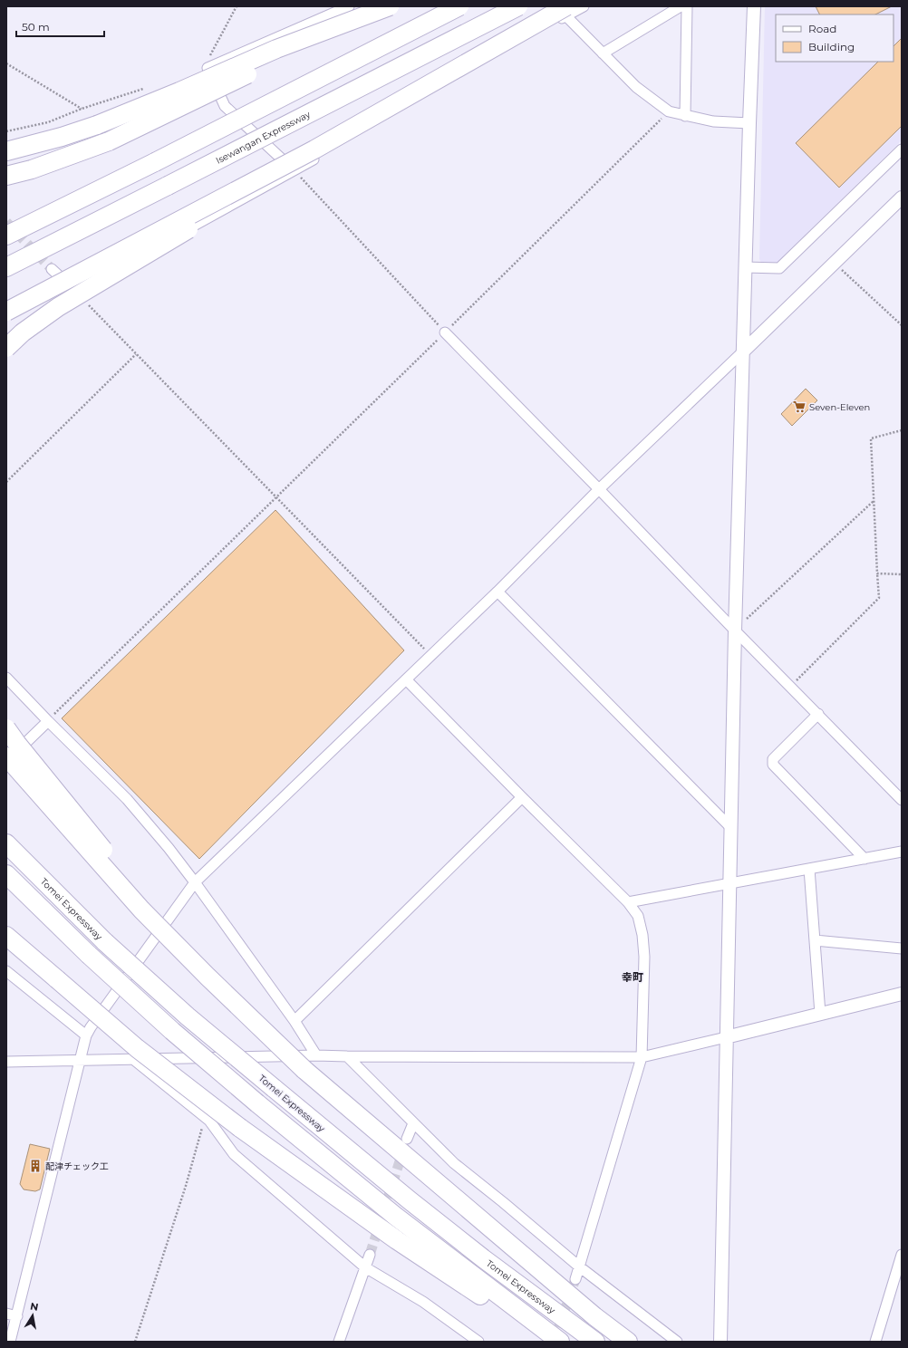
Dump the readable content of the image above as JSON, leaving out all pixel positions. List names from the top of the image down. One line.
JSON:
{"streets":{"highway":["Isewangan Expressway","Tomei Expressway"]},"districts":["幸町"],"places":{"supermarket":["Seven-Eleven"],"building":["配津チェック工"]},"legend":["Road","Building"],"scale_bar":"50 m","north":"top"}
